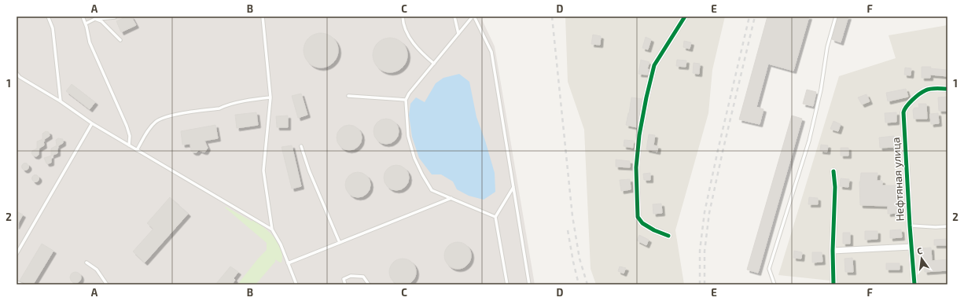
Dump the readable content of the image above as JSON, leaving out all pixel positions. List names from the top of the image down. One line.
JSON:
{"streets":{"street":["Нефтяная улица"]},"north":"top","grid":{"columns":["A","B","C","D","E","F"],"rows":["1","2"]}}
